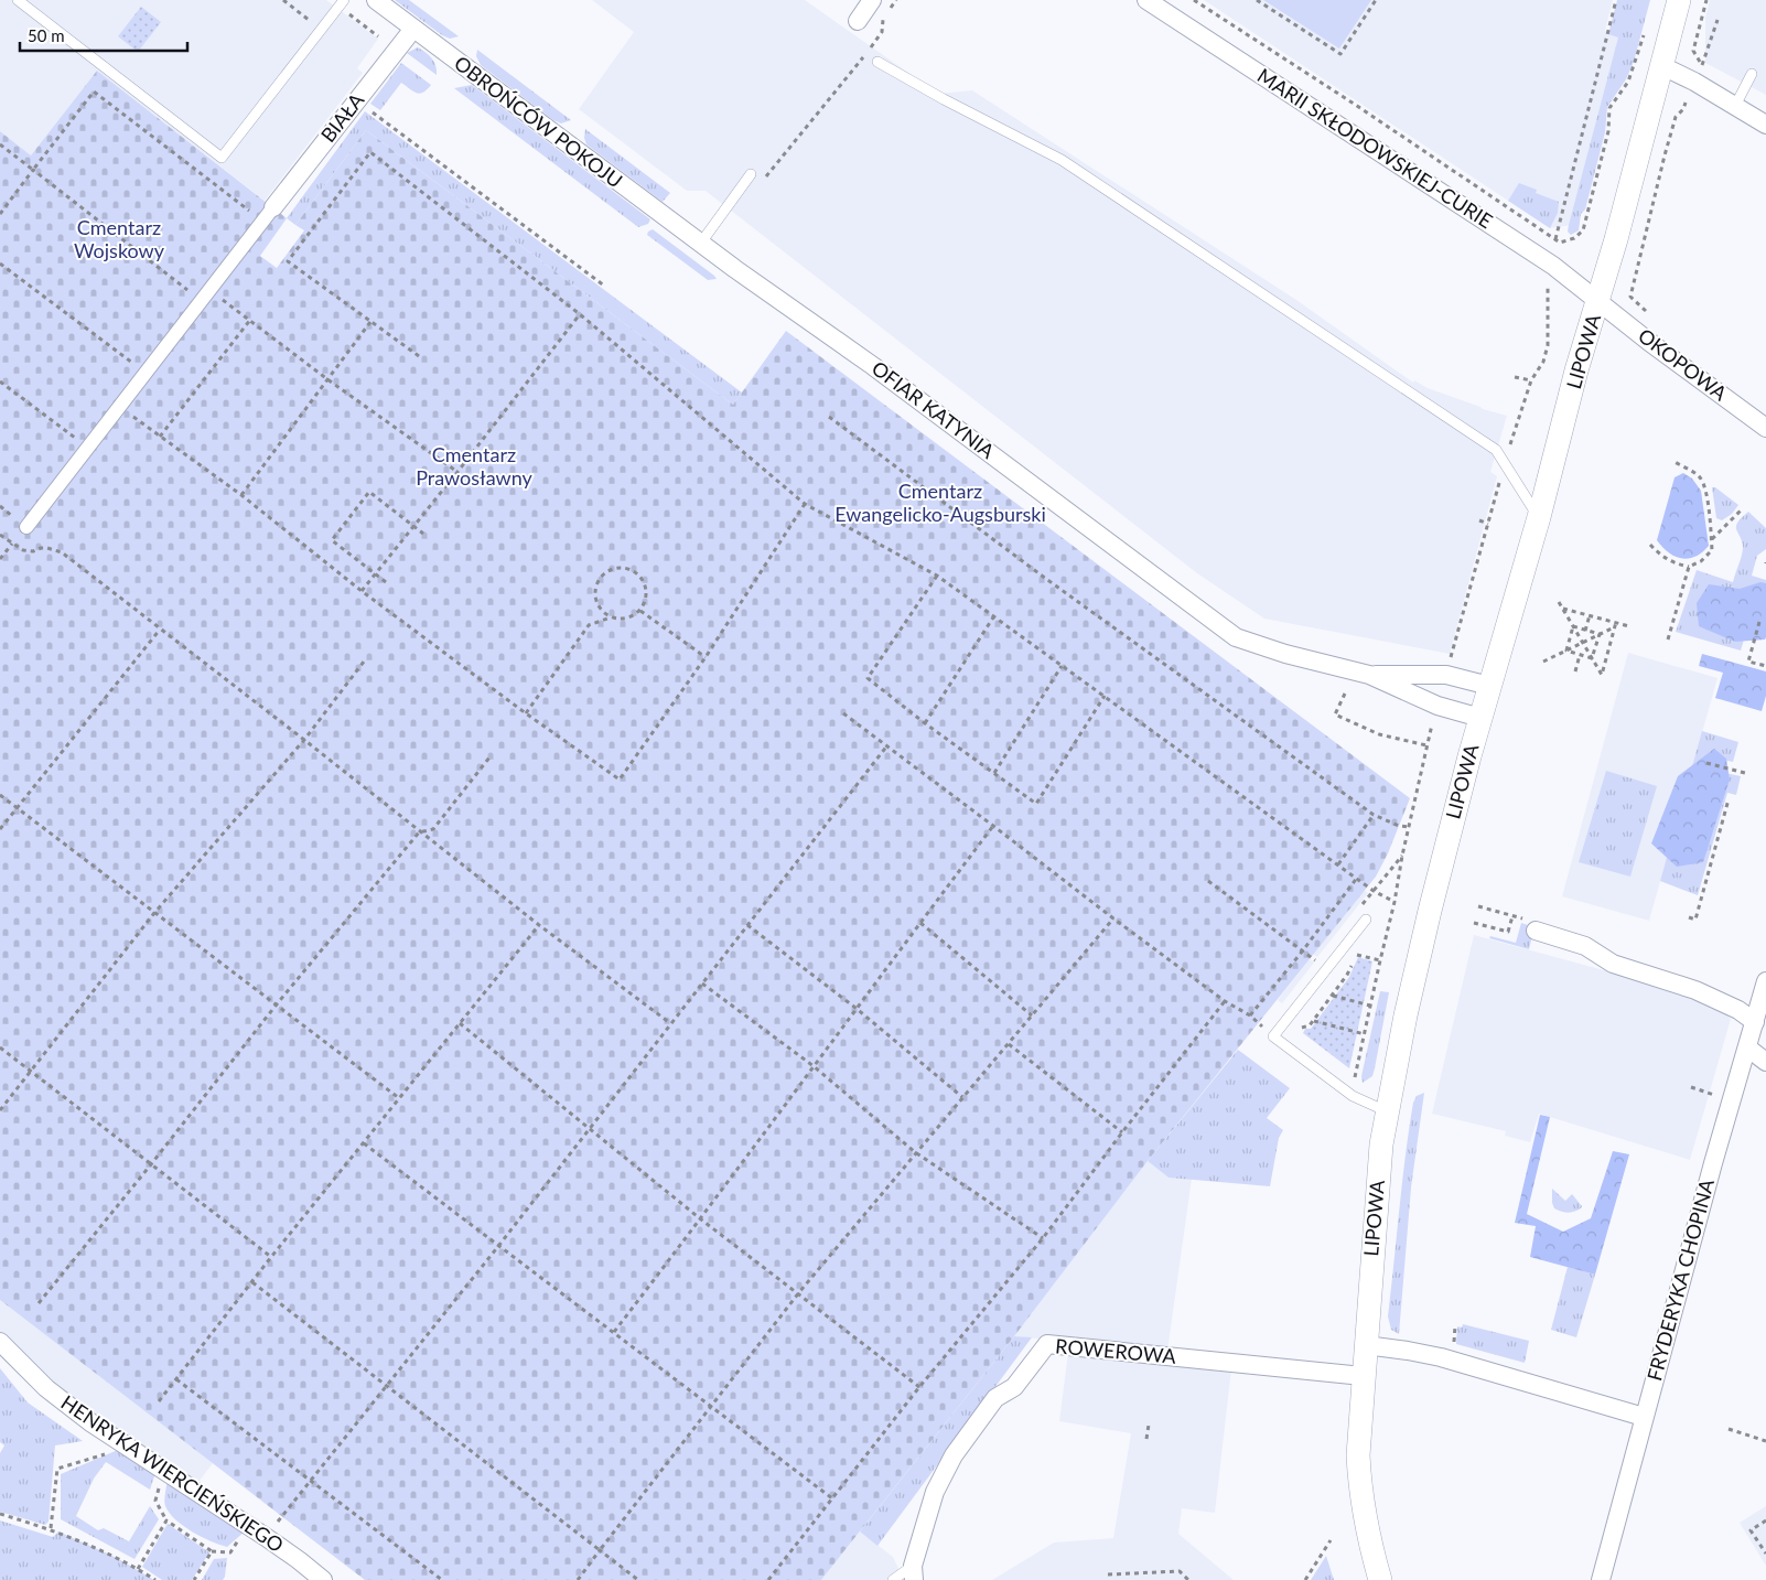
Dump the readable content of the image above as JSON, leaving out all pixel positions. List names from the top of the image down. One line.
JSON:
{"streets":{"street":["BIAŁA","OBROŃCÓW POKOJU","MARII SKŁODOWSKIEJ-CURIE","LIPOWA","OKOPOWA","OFIAR KATYNIA","FRYDERYKA CHOPINA","ROWEROWA","HENRYKA WIERCIEŃSKIEGO"]},"crossings":[["BIAŁA","OBROŃCÓW POKOJU"],["OBROŃCÓW POKOJU","OFIAR KATYNIA"],["MARII SKŁODOWSKIEJ-CURIE","LIPOWA"],["MARII SKŁODOWSKIEJ-CURIE","OKOPOWA"],["LIPOWA","OKOPOWA"],["LIPOWA","OFIAR KATYNIA"],["LIPOWA","ROWEROWA"]],"parks":["Cmentarz Wojskowy","Cmentarz Prawosławny","Cmentarz Ewangelicko-Augsburski"],"scale_bar":"50 m"}
